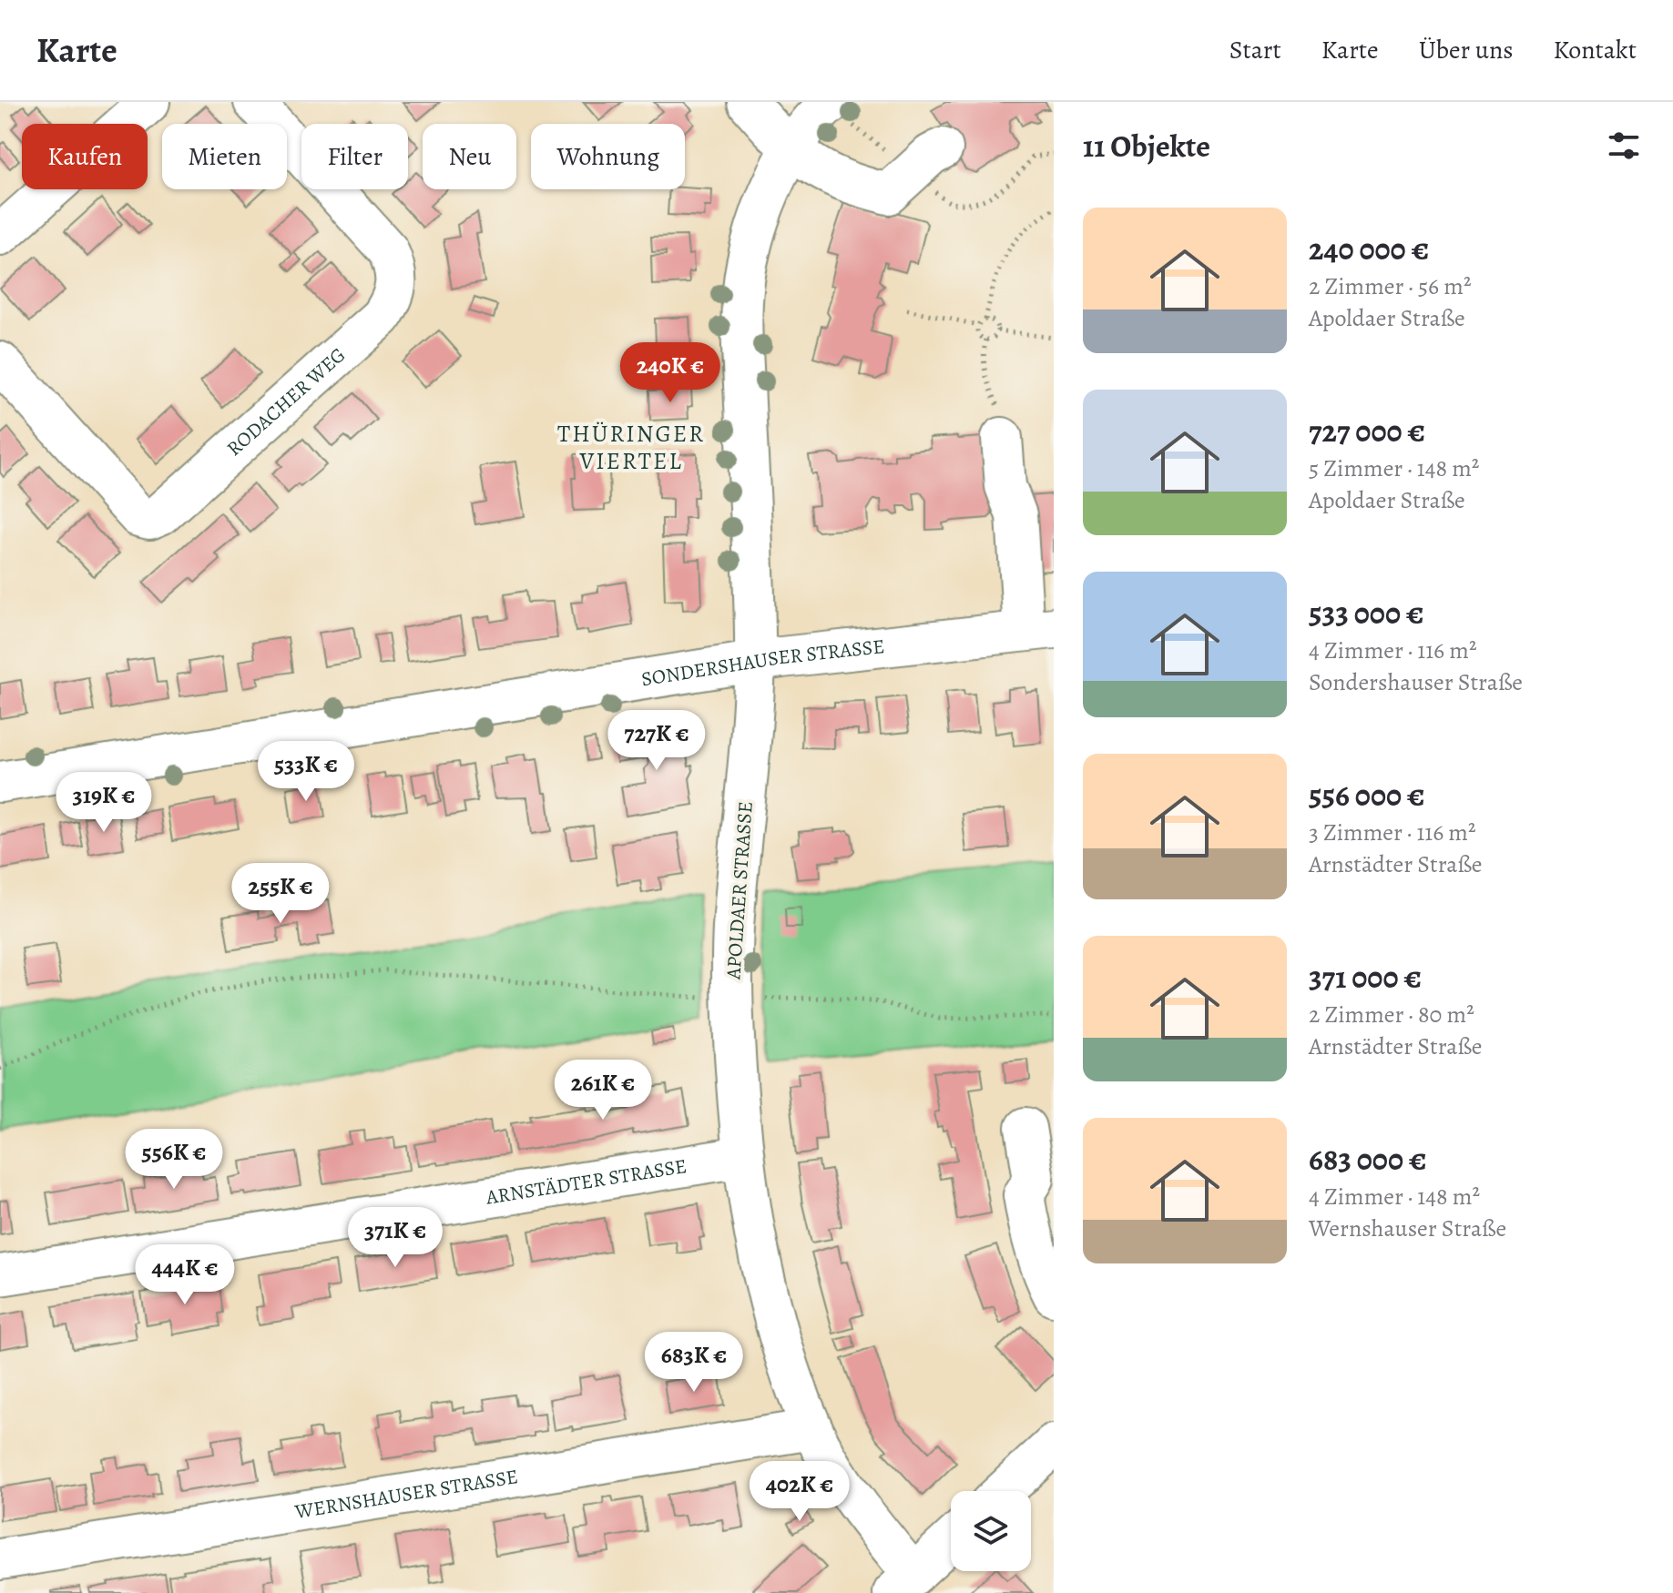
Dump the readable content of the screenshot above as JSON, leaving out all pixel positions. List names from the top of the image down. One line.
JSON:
{"streets":{"street":["RODACHER WEG","SONDERSHAUSER STRASSE","APOLDAER STRASSE","ARNSTÄDTER STRASSE","WERNSHAUSER STRASSE"]},"crossings":[["SONDERSHAUSER STRASSE","APOLDAER STRASSE"],["APOLDAER STRASSE","ARNSTÄDTER STRASSE"],["APOLDAER STRASSE","WERNSHAUSER STRASSE"]],"districts":["THÜRINGER VIERTEL"],"page":{"header":"Karte","nav":["Start","Karte","Über uns","Kontakt"],"heading":"11 Objekte","chip":["Kaufen","Mieten","Filter","Neu","Wohnung"],"list":[{"name":"240 000 €","note":"2 Zimmer · 56 m² · Apoldaer Straße"},{"name":"727 000 €","note":"5 Zimmer · 148 m² · Apoldaer Straße"},{"name":"533 000 €","note":"4 Zimmer · 116 m² · Sondershauser Straße"},{"name":"556 000 €","note":"3 Zimmer · 116 m² · Arnstädter Straße"},{"name":"371 000 €","note":"2 Zimmer · 80 m² · Arnstädter Straße"},{"name":"683 000 €","note":"4 Zimmer · 148 m² · Wernshauser Straße"}],"price":["240K €","727K €","533K €","319K €","255K €","261K €","556K €","371K €","444K €","683K €","402K €"]}}
